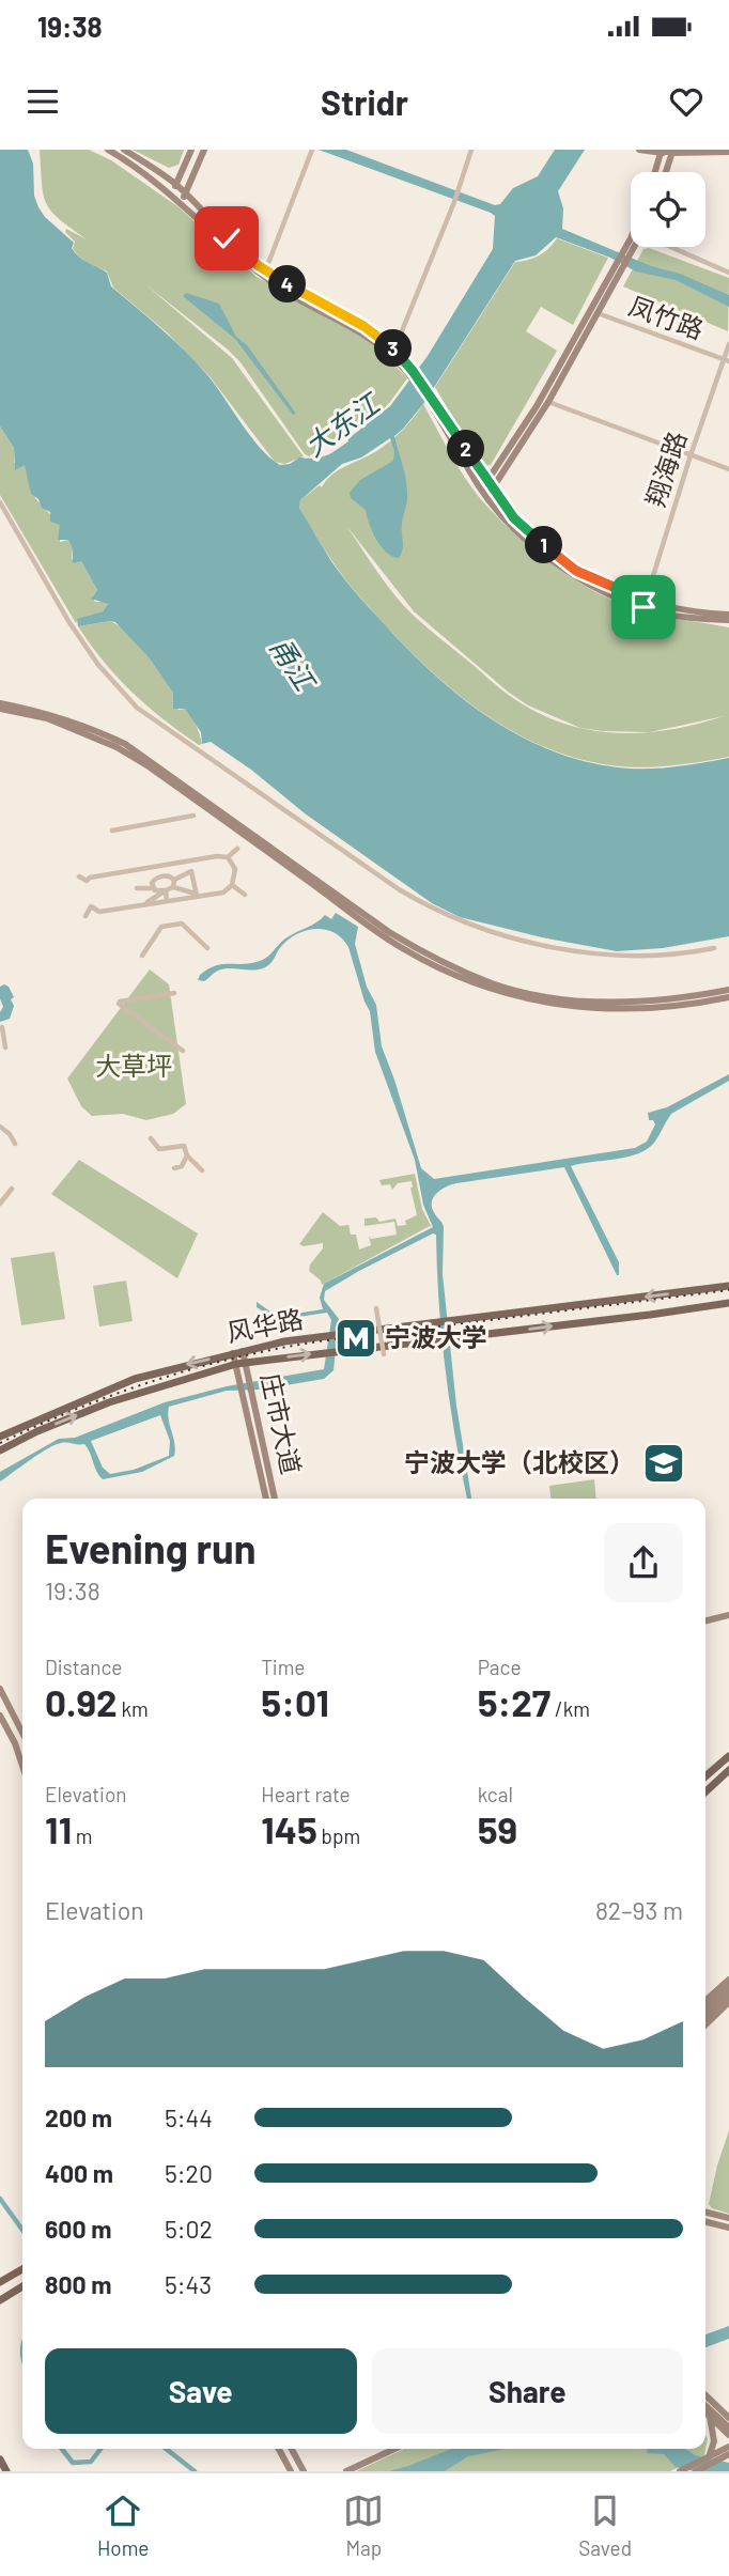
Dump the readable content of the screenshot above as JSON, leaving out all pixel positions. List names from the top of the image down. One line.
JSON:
{"streets":{"main road":["风华路"],"street":["凤竹路","翔海路","庄市大道"]},"crossings":[["凤竹路","翔海路"],["风华路","庄市大道"]],"water":["大东江","甬江"],"parks":["大草坪"],"places":{"metro station":["宁波大学"],"school or university":["宁波大学（北校区）"]},"page":{"status":"19:38","header":"Stridr","pins":["4","3","2","1"],"heading":["Evening run","19:38"],"stats":[["Distance","0.92 km"],["Time","5:01"],["Pace","5:27 /km"],["Elevation","11 m"],["Heart rate","145 bpm"],["kcal","59"]],"chart":["Elevation","82–93 m"],"list":[{"name":"200 m","note":"5:44"},{"name":"400 m","note":"5:20"},{"name":"600 m","note":"5:02"},{"name":"800 m","note":"5:43"}],"buttons":["Save","Share"],"tabs":["Home","Map","Saved"]}}
